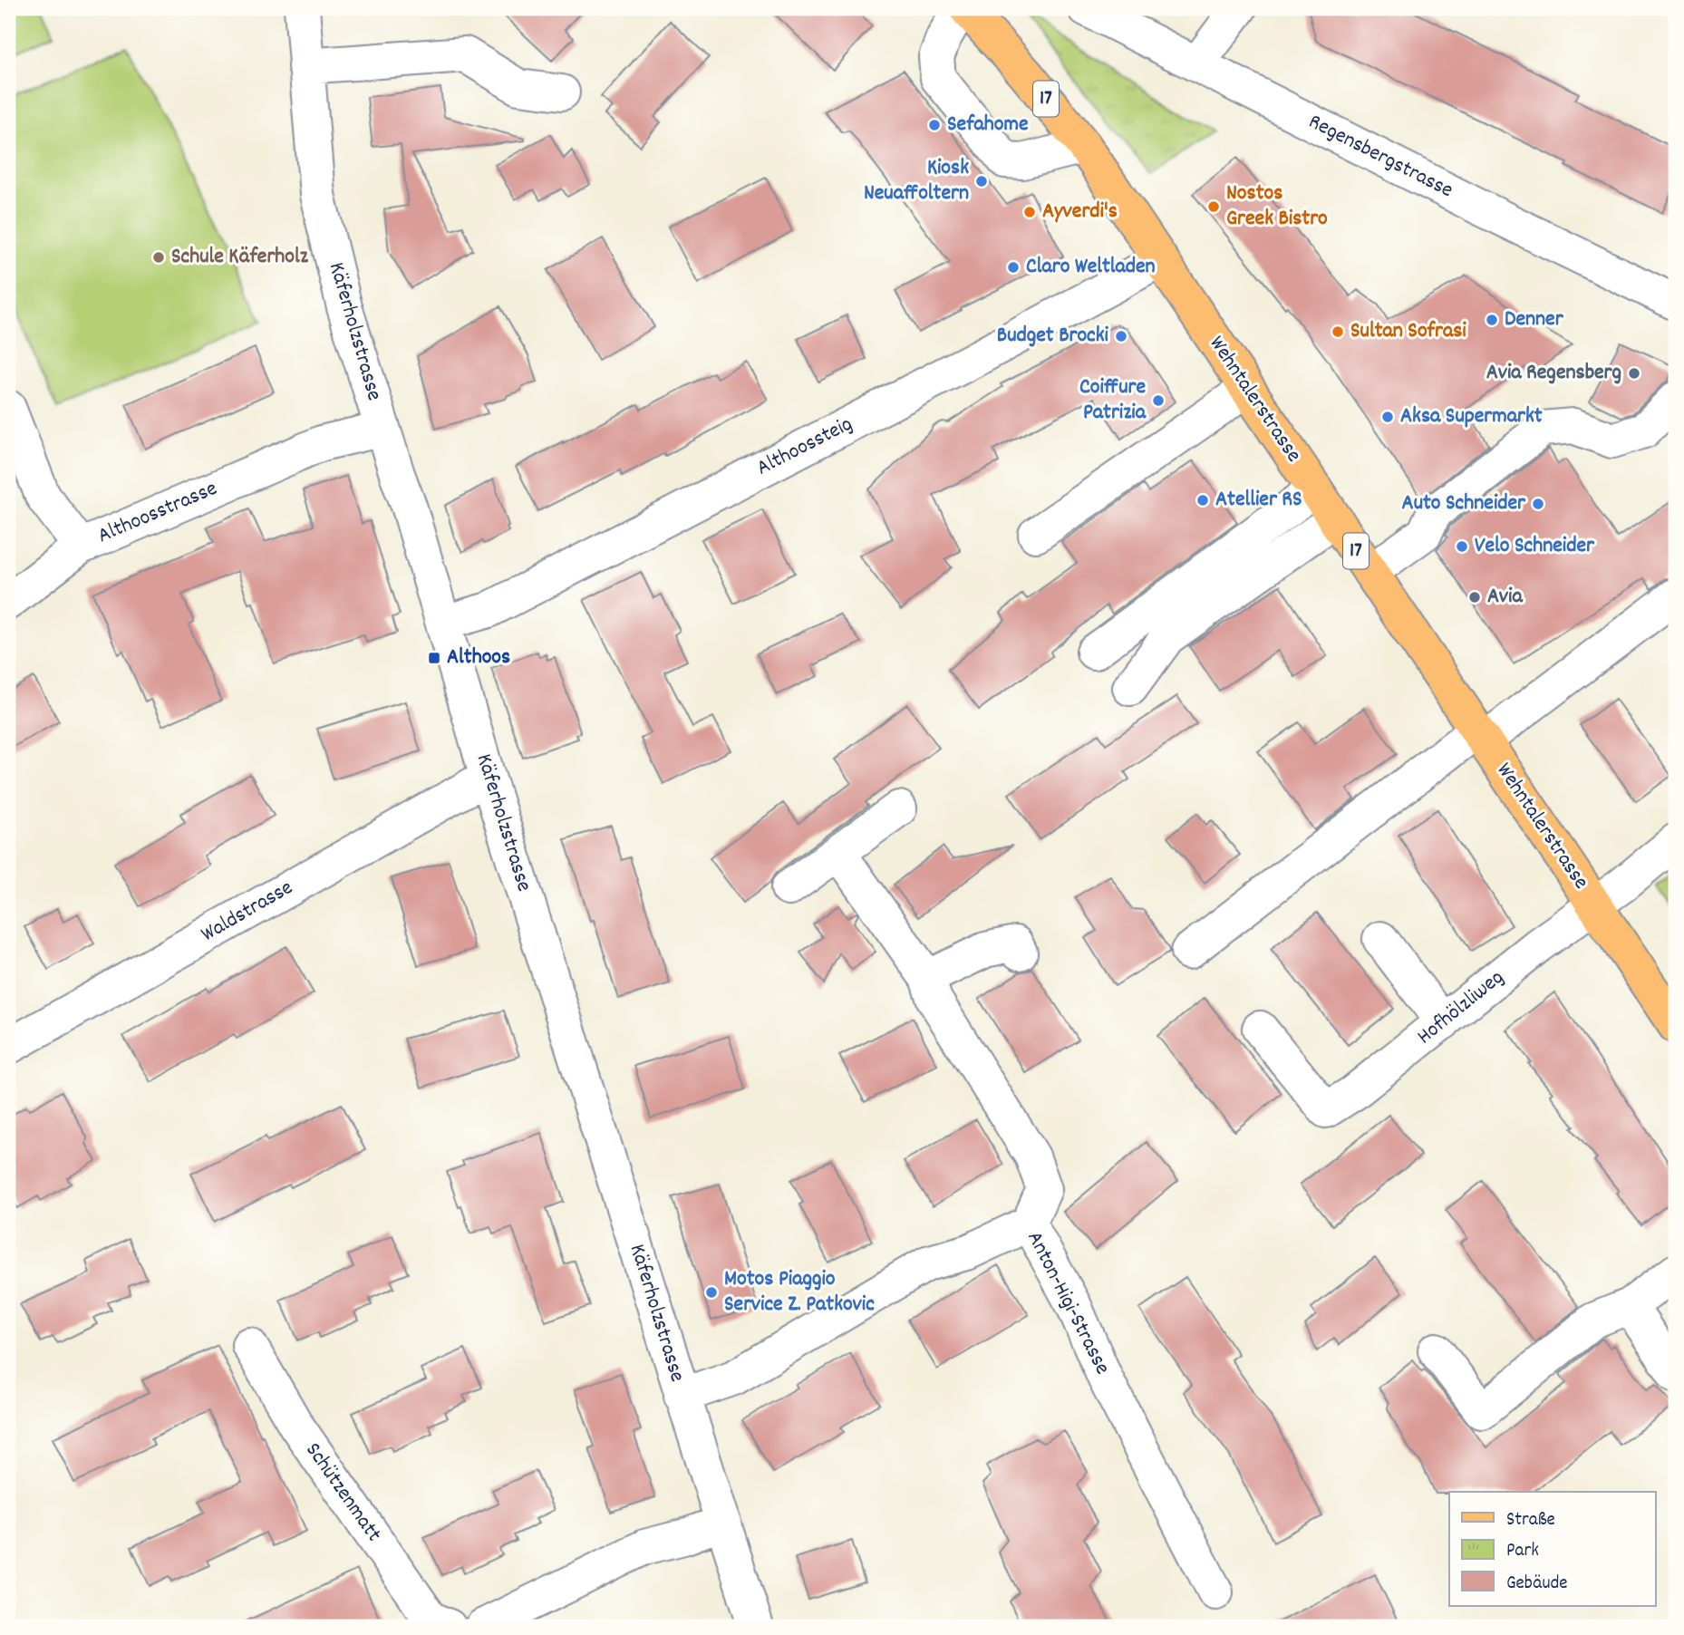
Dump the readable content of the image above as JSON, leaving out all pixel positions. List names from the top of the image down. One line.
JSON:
{"streets":{"main road":["17","Wehntalerstrasse"],"street":["Regensbergstrasse","Käferholzstrasse","Althoossteig","Althoosstrasse","Waldstrasse","Hofhölzliweg","Anton-Higi-Strasse","Schützenmatt"]},"crossings":[["Käferholzstrasse","Althoossteig"],["Käferholzstrasse","Althoosstrasse"],["Käferholzstrasse","Waldstrasse"],["Käferholzstrasse","Anton-Higi-Strasse"],["Wehntalerstrasse","Althoossteig"],["Wehntalerstrasse","Hofhölzliweg"]],"places":{"other":["Sefahome","Kiosk Neuaffoltern","Nostos Greek Bistro","Ayverdi's","Schule Käferholz","Claro Weltladen","Denner","Sultan Sofrasi","Budget Brocki","Avia Regensberg","Coiffure Patrizia","Aksa Supermarkt","Atellier RS","Auto Schneider","Velo Schneider","Avia","Motos Piaggio Service Z. Patkovic"],"transit":["Althoos"]},"legend":["Straße","Park","Gebäude"]}
